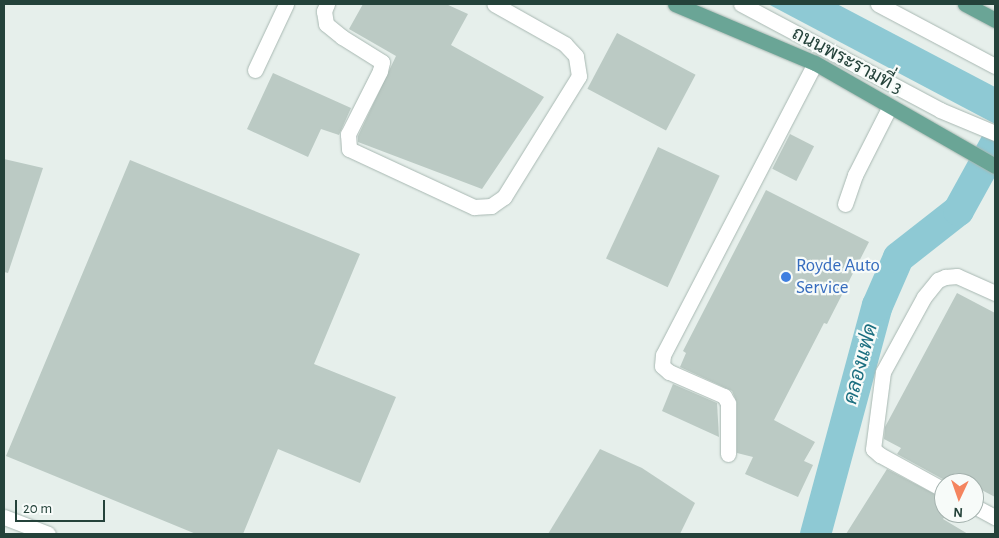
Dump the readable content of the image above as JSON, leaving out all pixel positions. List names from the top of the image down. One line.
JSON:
{"streets":{"main road":["ถนนพระรามที่ 3"]},"water":["คลองแฟด"],"places":["Royde Auto Service"],"scale_bar":"20 m","north":"bottom"}
